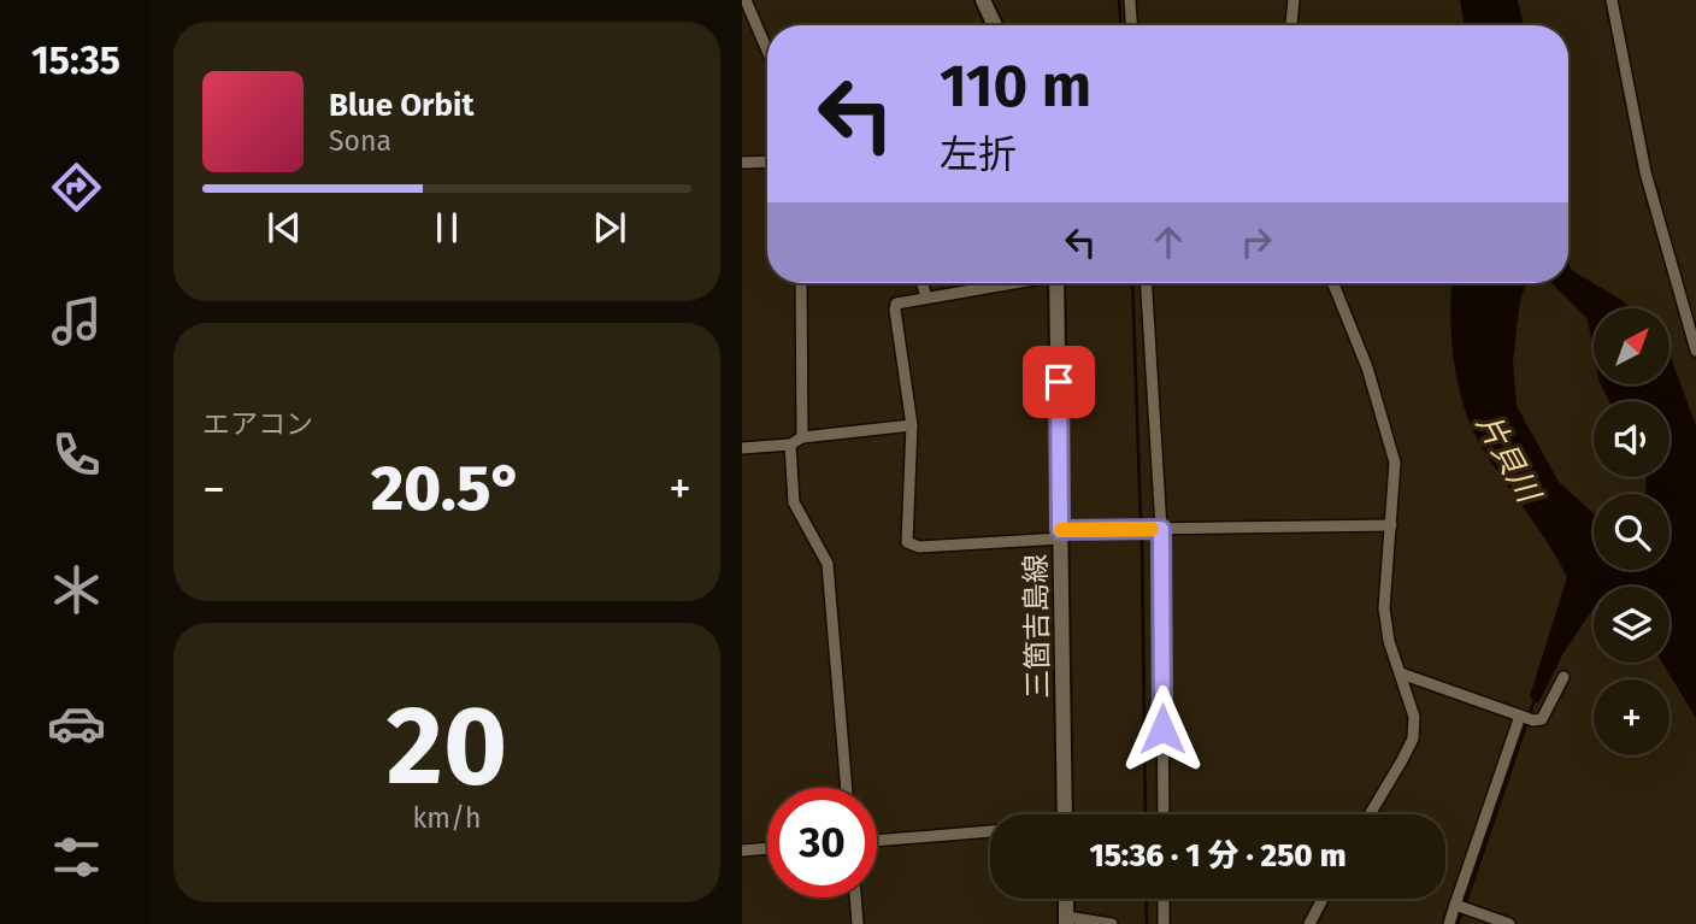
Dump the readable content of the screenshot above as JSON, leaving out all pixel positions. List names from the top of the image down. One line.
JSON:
{"streets":{"main road":["三箇吉島線"]},"water":["片貝川"],"north":"top right","page":{"tabs":"15:35","turn":["110 m","左折"],"song":["Blue Orbit","Sona"],"map_buttons":"+","tile":["エアコン",["20","km/h"]],"heat":["−","20.5°","+"],"limit":"30","trip":"15:36 · 1 分 · 250 m"}}
